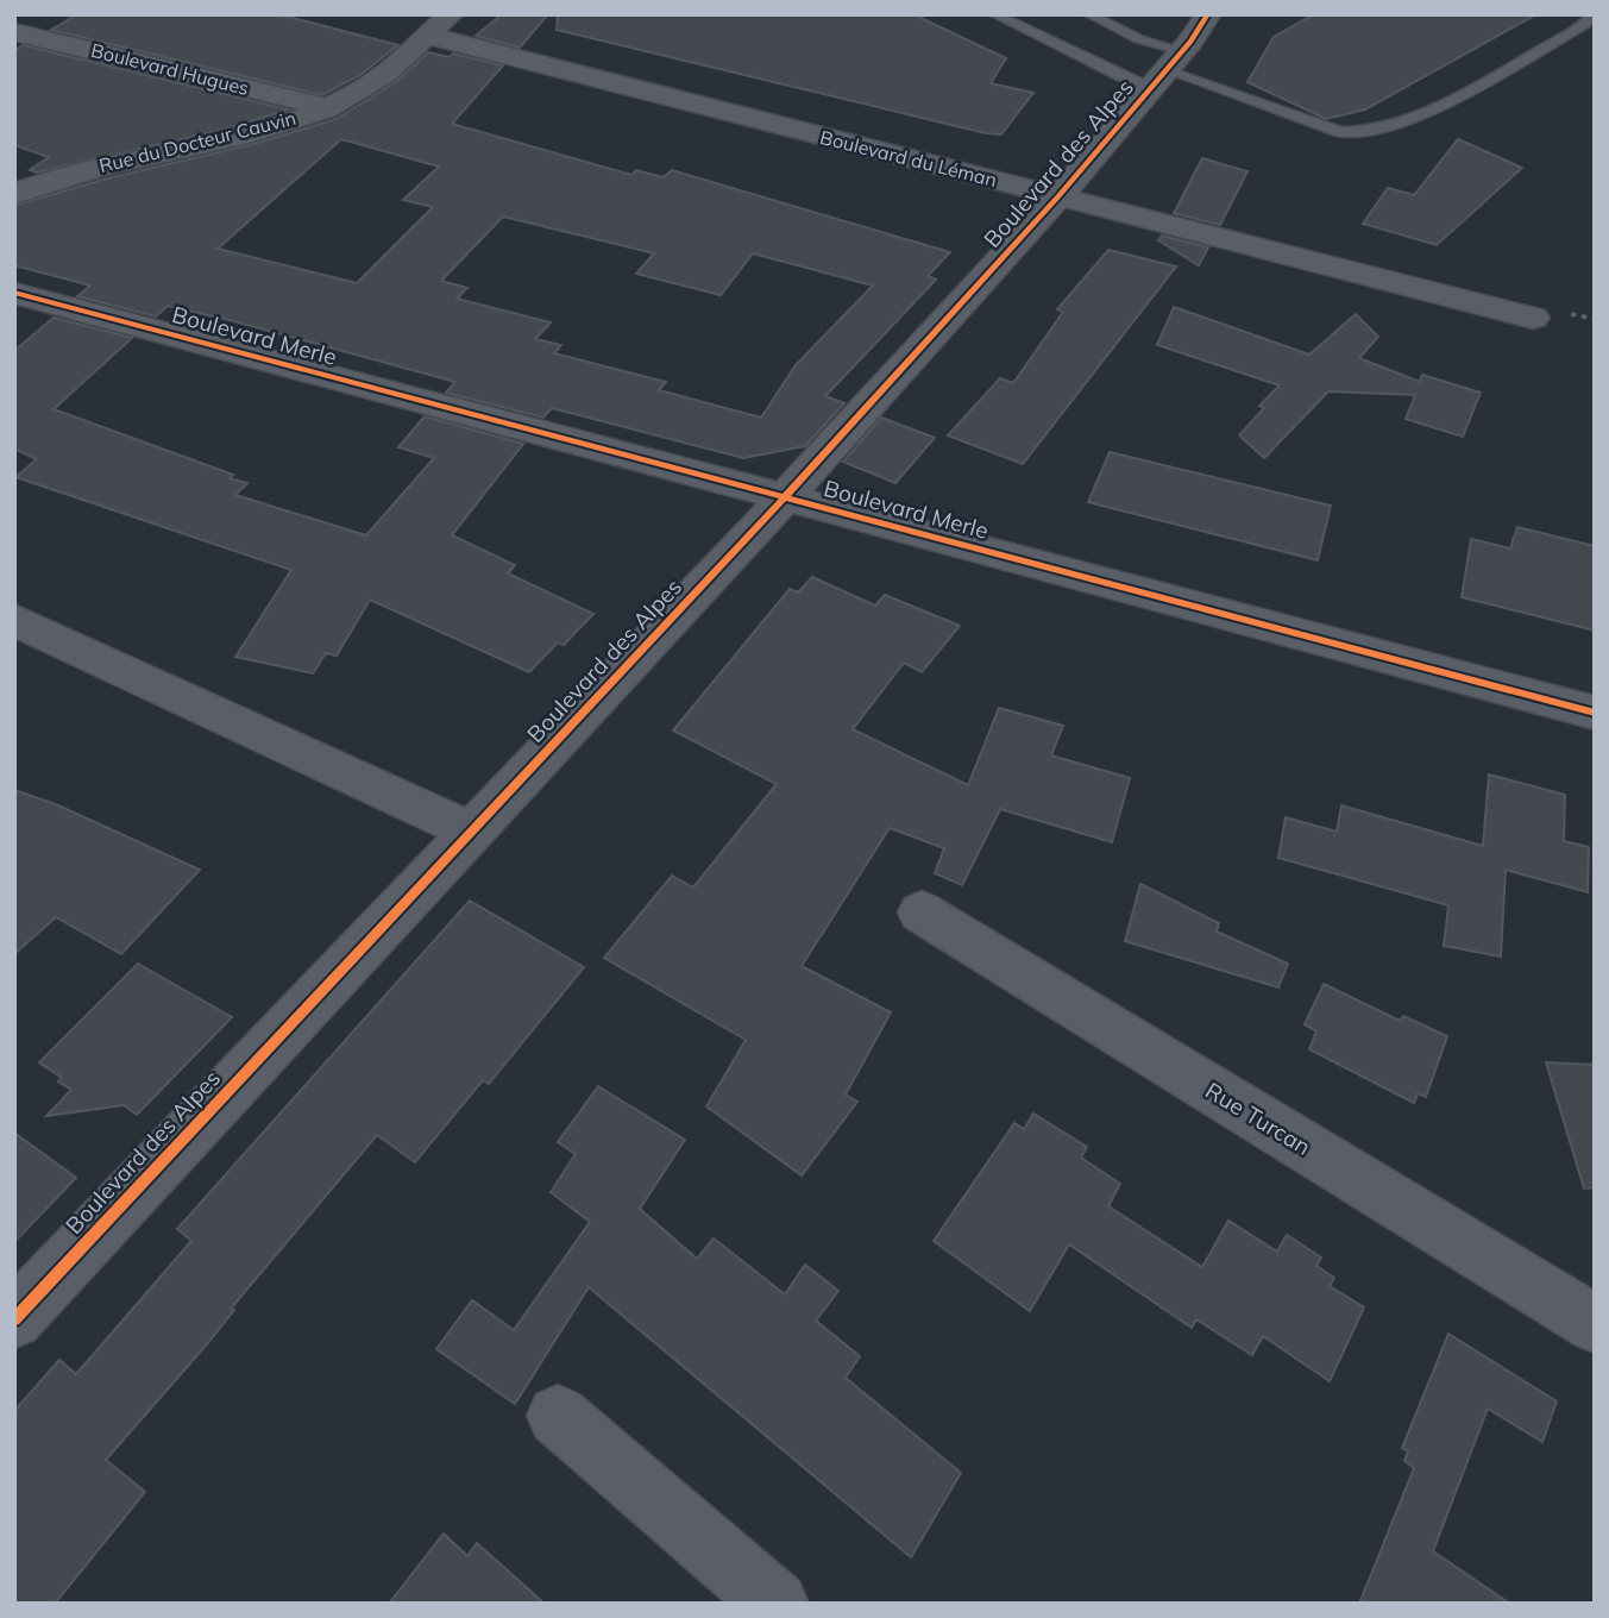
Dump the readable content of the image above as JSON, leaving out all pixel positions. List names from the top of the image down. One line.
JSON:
{"streets":{"street":["Boulevard Hugues","Rue du Docteur Cauvin","Boulevard du Léman","Boulevard des Alpes","Boulevard Merle","Rue Turcan"]},"crossings":[["Boulevard Hugues","Rue du Docteur Cauvin"],["Rue du Docteur Cauvin","Boulevard du Léman"],["Boulevard du Léman","Boulevard des Alpes"],["Boulevard des Alpes","Boulevard Merle"]]}
